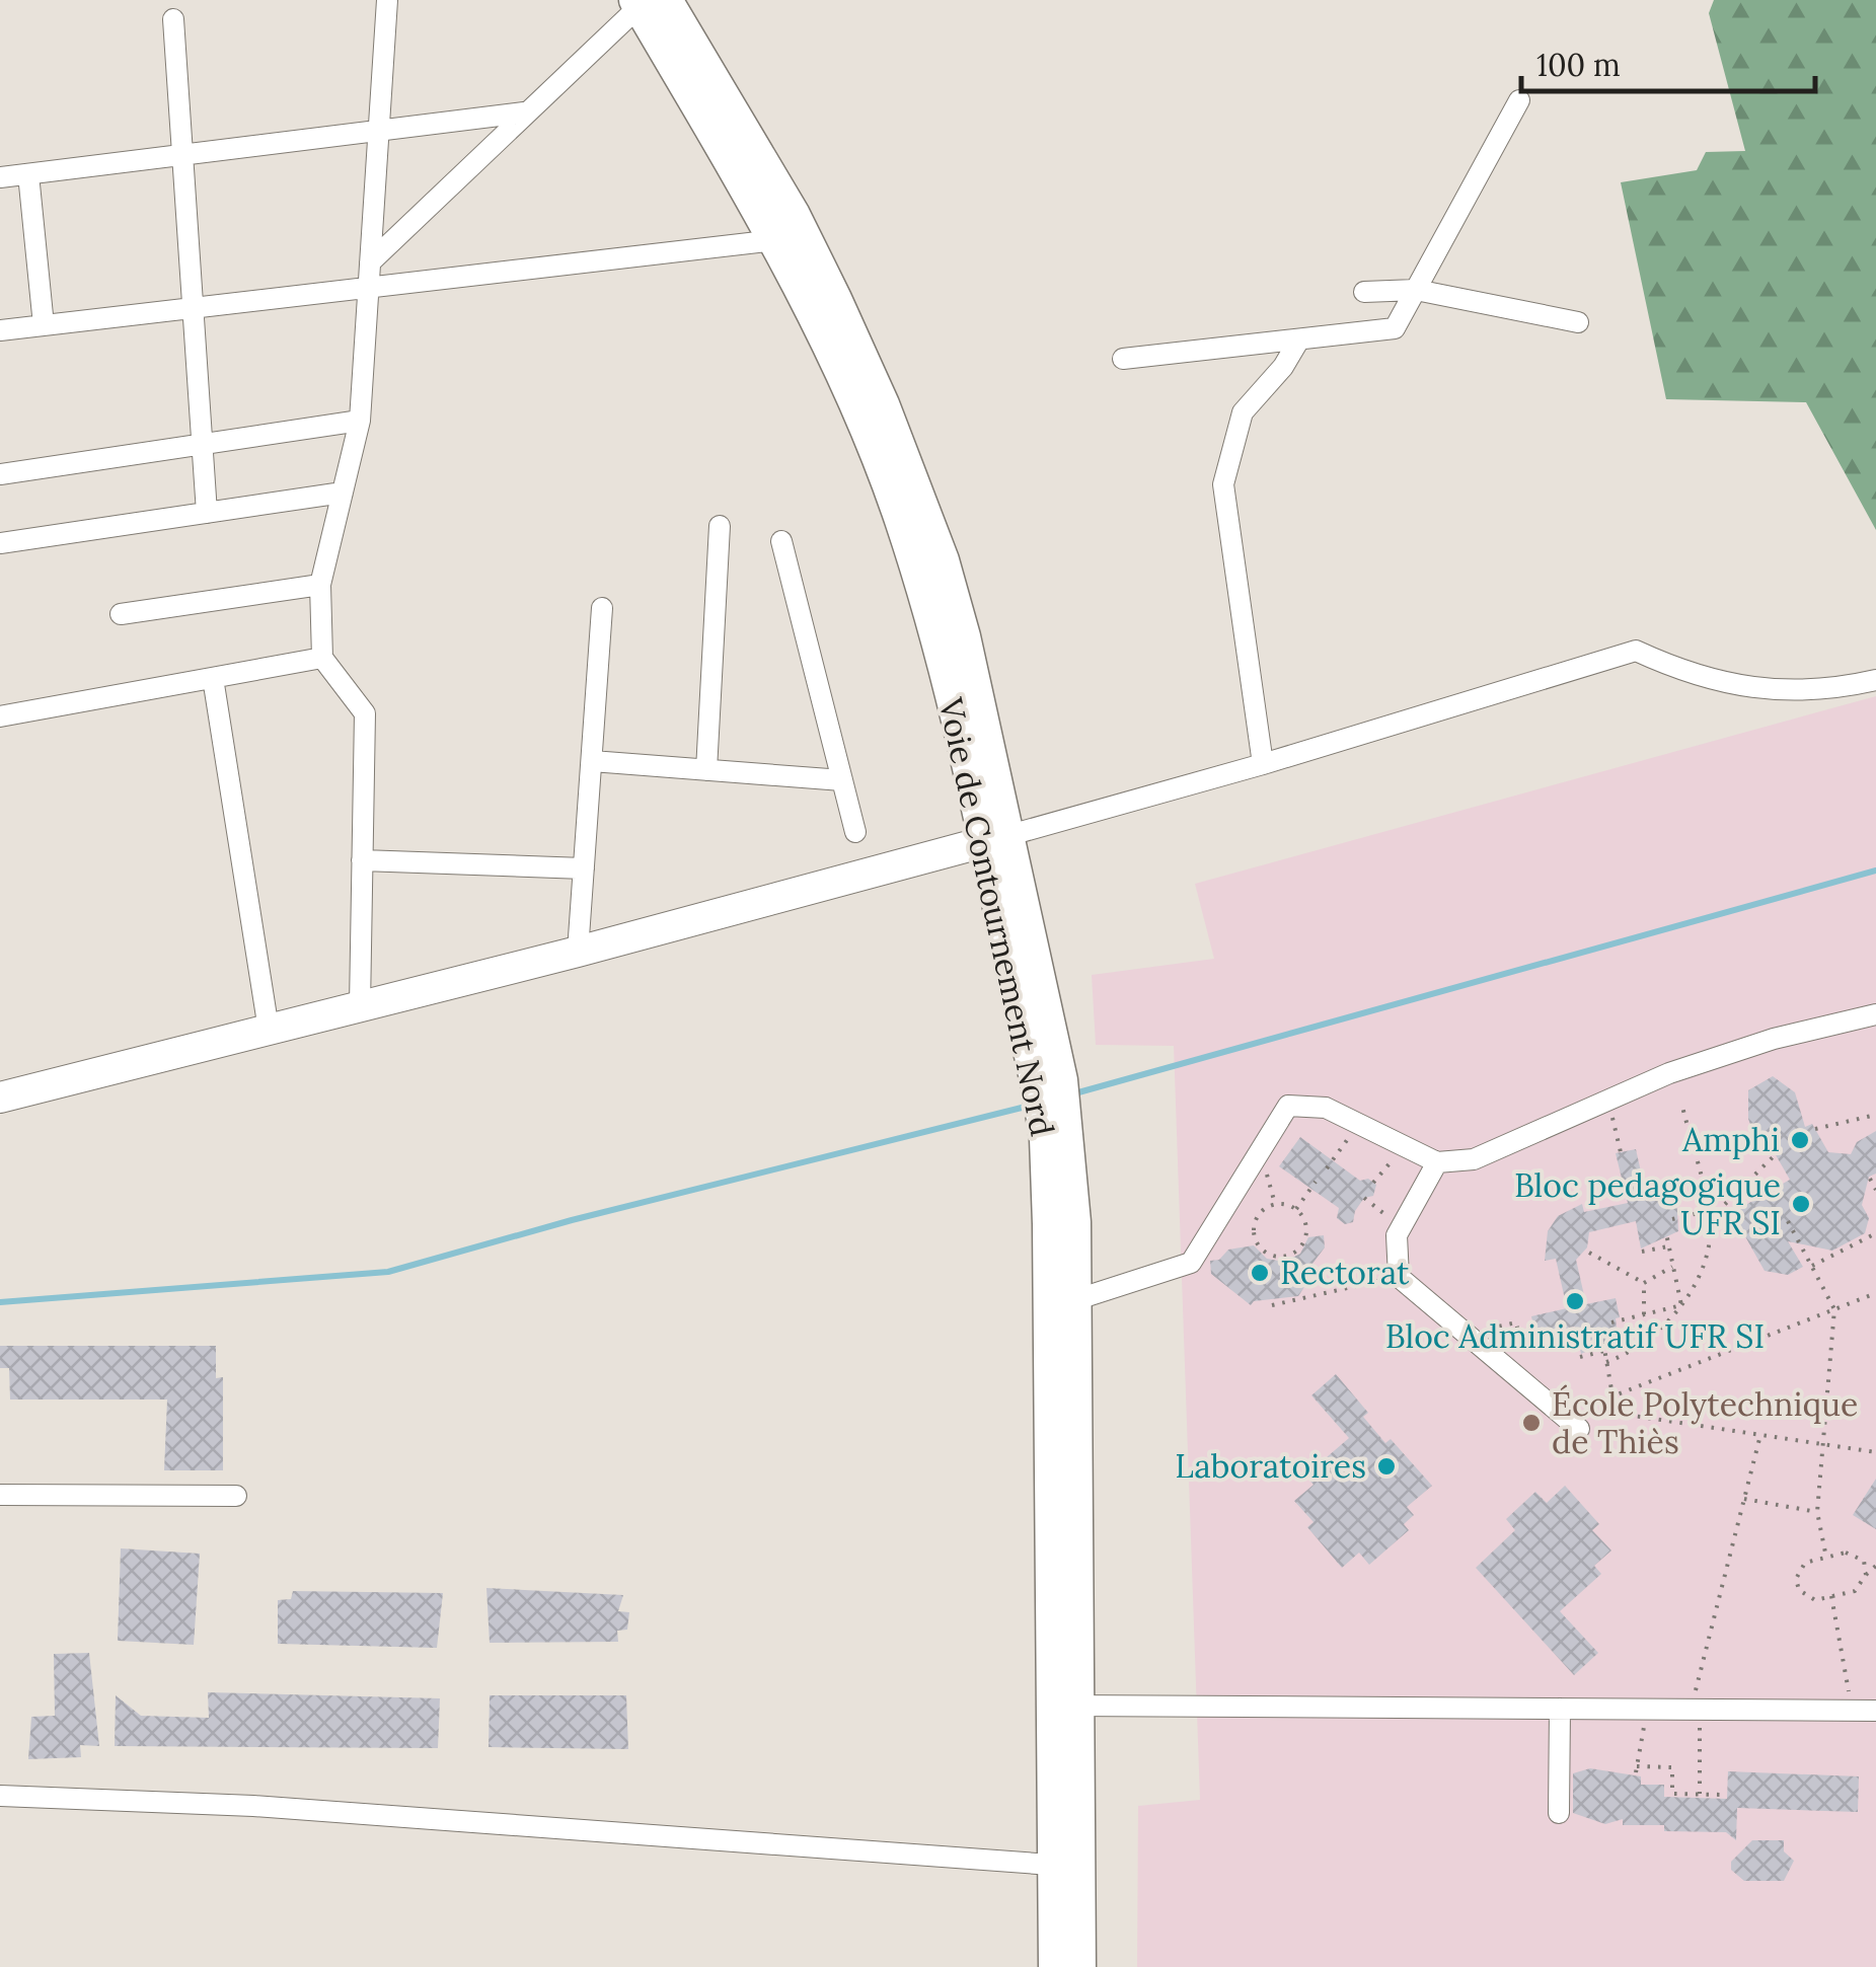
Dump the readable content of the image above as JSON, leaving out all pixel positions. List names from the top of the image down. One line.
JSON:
{"streets":{"main road":["Voie de Contournement Nord"]},"places":["Amphi","Bloc pedagogique UFR SI","Rectorat","Bloc Administratif UFR SI","École Polytechnique de Thiès","Laboratoires"],"scale_bar":"100 m"}
